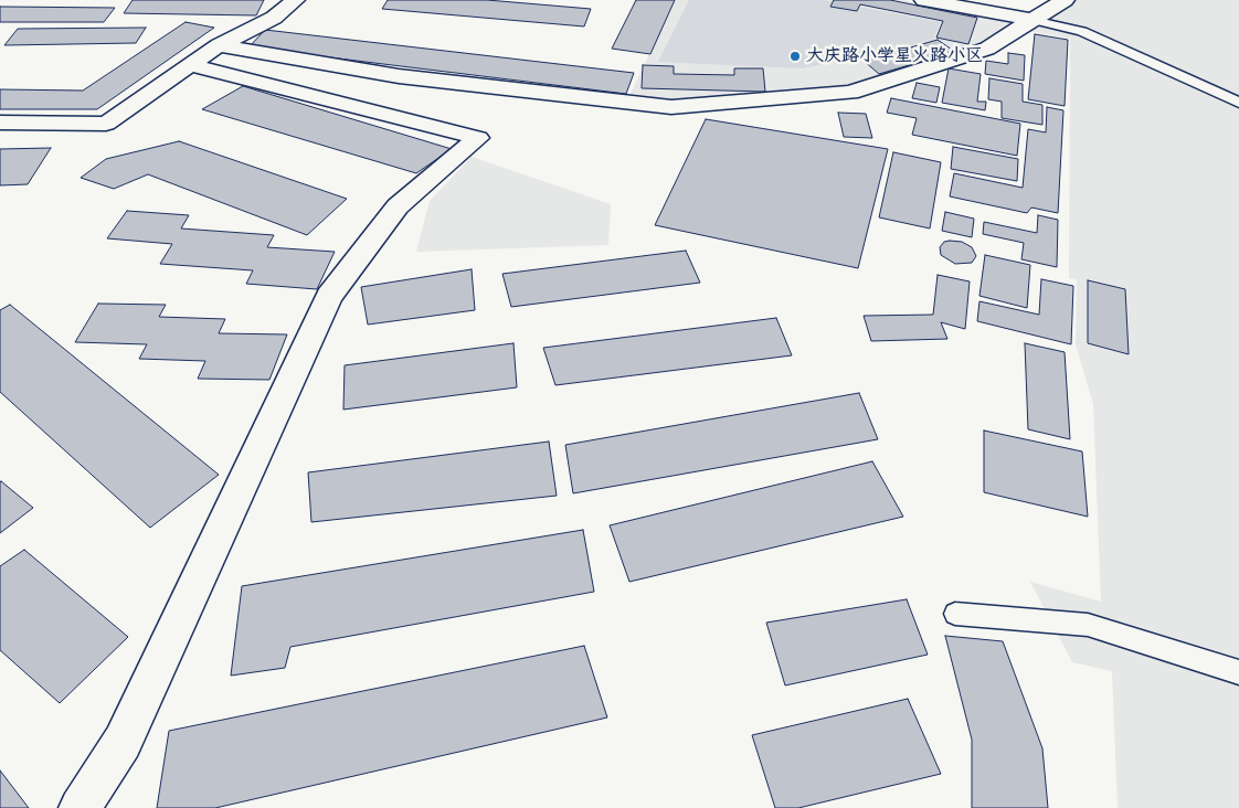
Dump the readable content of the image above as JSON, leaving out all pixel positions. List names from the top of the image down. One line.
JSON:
{"places":["大庆路小学星火路小区"]}
